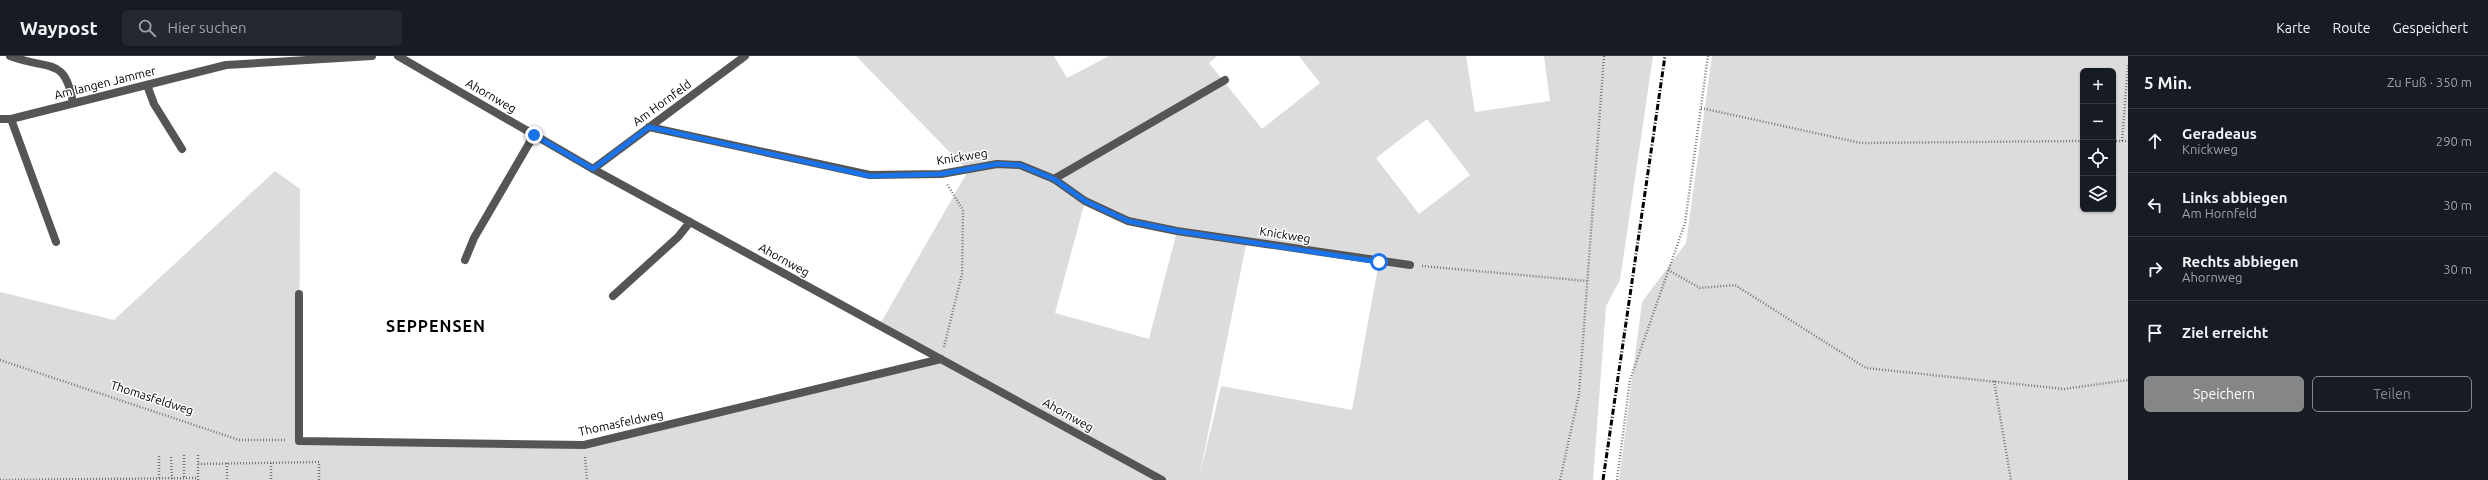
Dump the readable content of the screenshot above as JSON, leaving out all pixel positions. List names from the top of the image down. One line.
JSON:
{"streets":{"street":["Am langen Jammer","Ahornweg","Am Hornfeld","Knickweg","Thomasfeldweg"]},"crossings":[["Ahornweg","Am Hornfeld"],["Ahornweg","Thomasfeldweg"],["Am Hornfeld","Knickweg"]],"districts":["SEPPENSEN"],"page":{"header":"Waypost","search":"Hier suchen","nav":["Karte","Route","Gespeichert"],"heading":["5 Min.","Zu Fuß · 350 m"],"map_buttons":["+","−"],"list":[["Geradeaus","Knickweg","290 m"],["Links abbiegen","Am Hornfeld","30 m"],["Rechts abbiegen","Ahornweg","30 m"],"Ziel erreicht"],"buttons":["Speichern","Teilen"]}}
